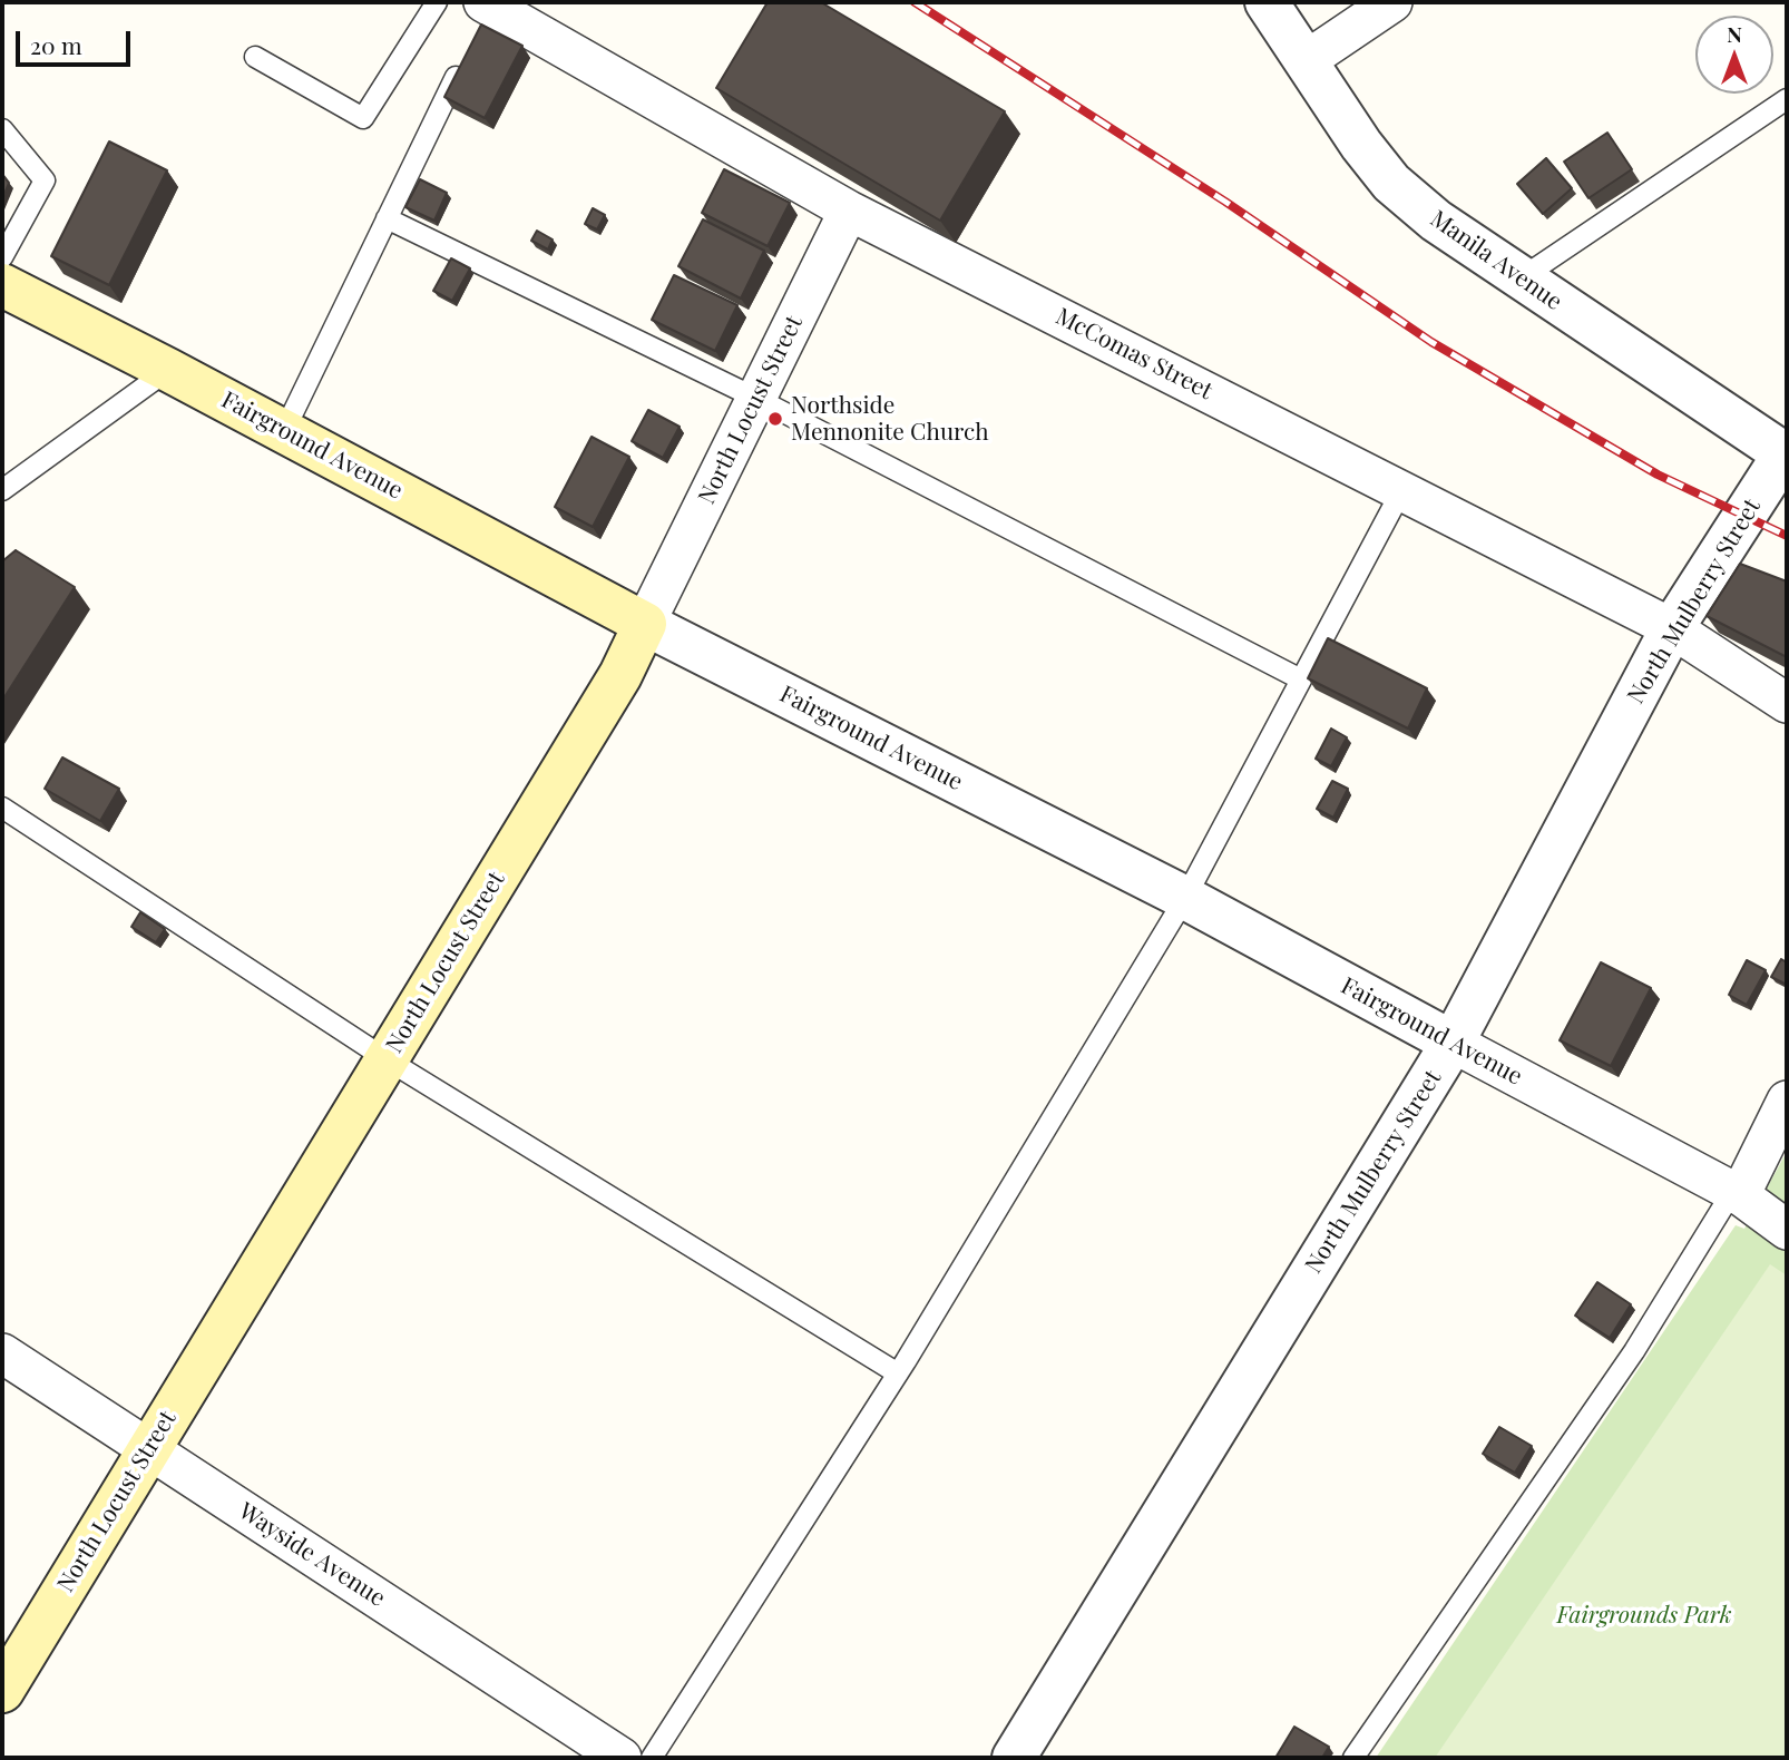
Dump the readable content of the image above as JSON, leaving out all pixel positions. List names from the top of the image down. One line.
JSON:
{"streets":{"main road":["North Locust Street","Fairground Avenue"],"street":["Manila Avenue","McComas Street","North Mulberry Street","Wayside Avenue"]},"crossings":[["Manila Avenue","North Mulberry Street"],["McComas Street","North Locust Street"],["McComas Street","North Mulberry Street"],["North Locust Street","Fairground Avenue"],["North Locust Street","Wayside Avenue"],["Fairground Avenue","North Mulberry Street"]],"parks":["Fairgrounds Park"],"places":["Northside Mennonite Church"],"scale_bar":"20 m","north":"top"}
